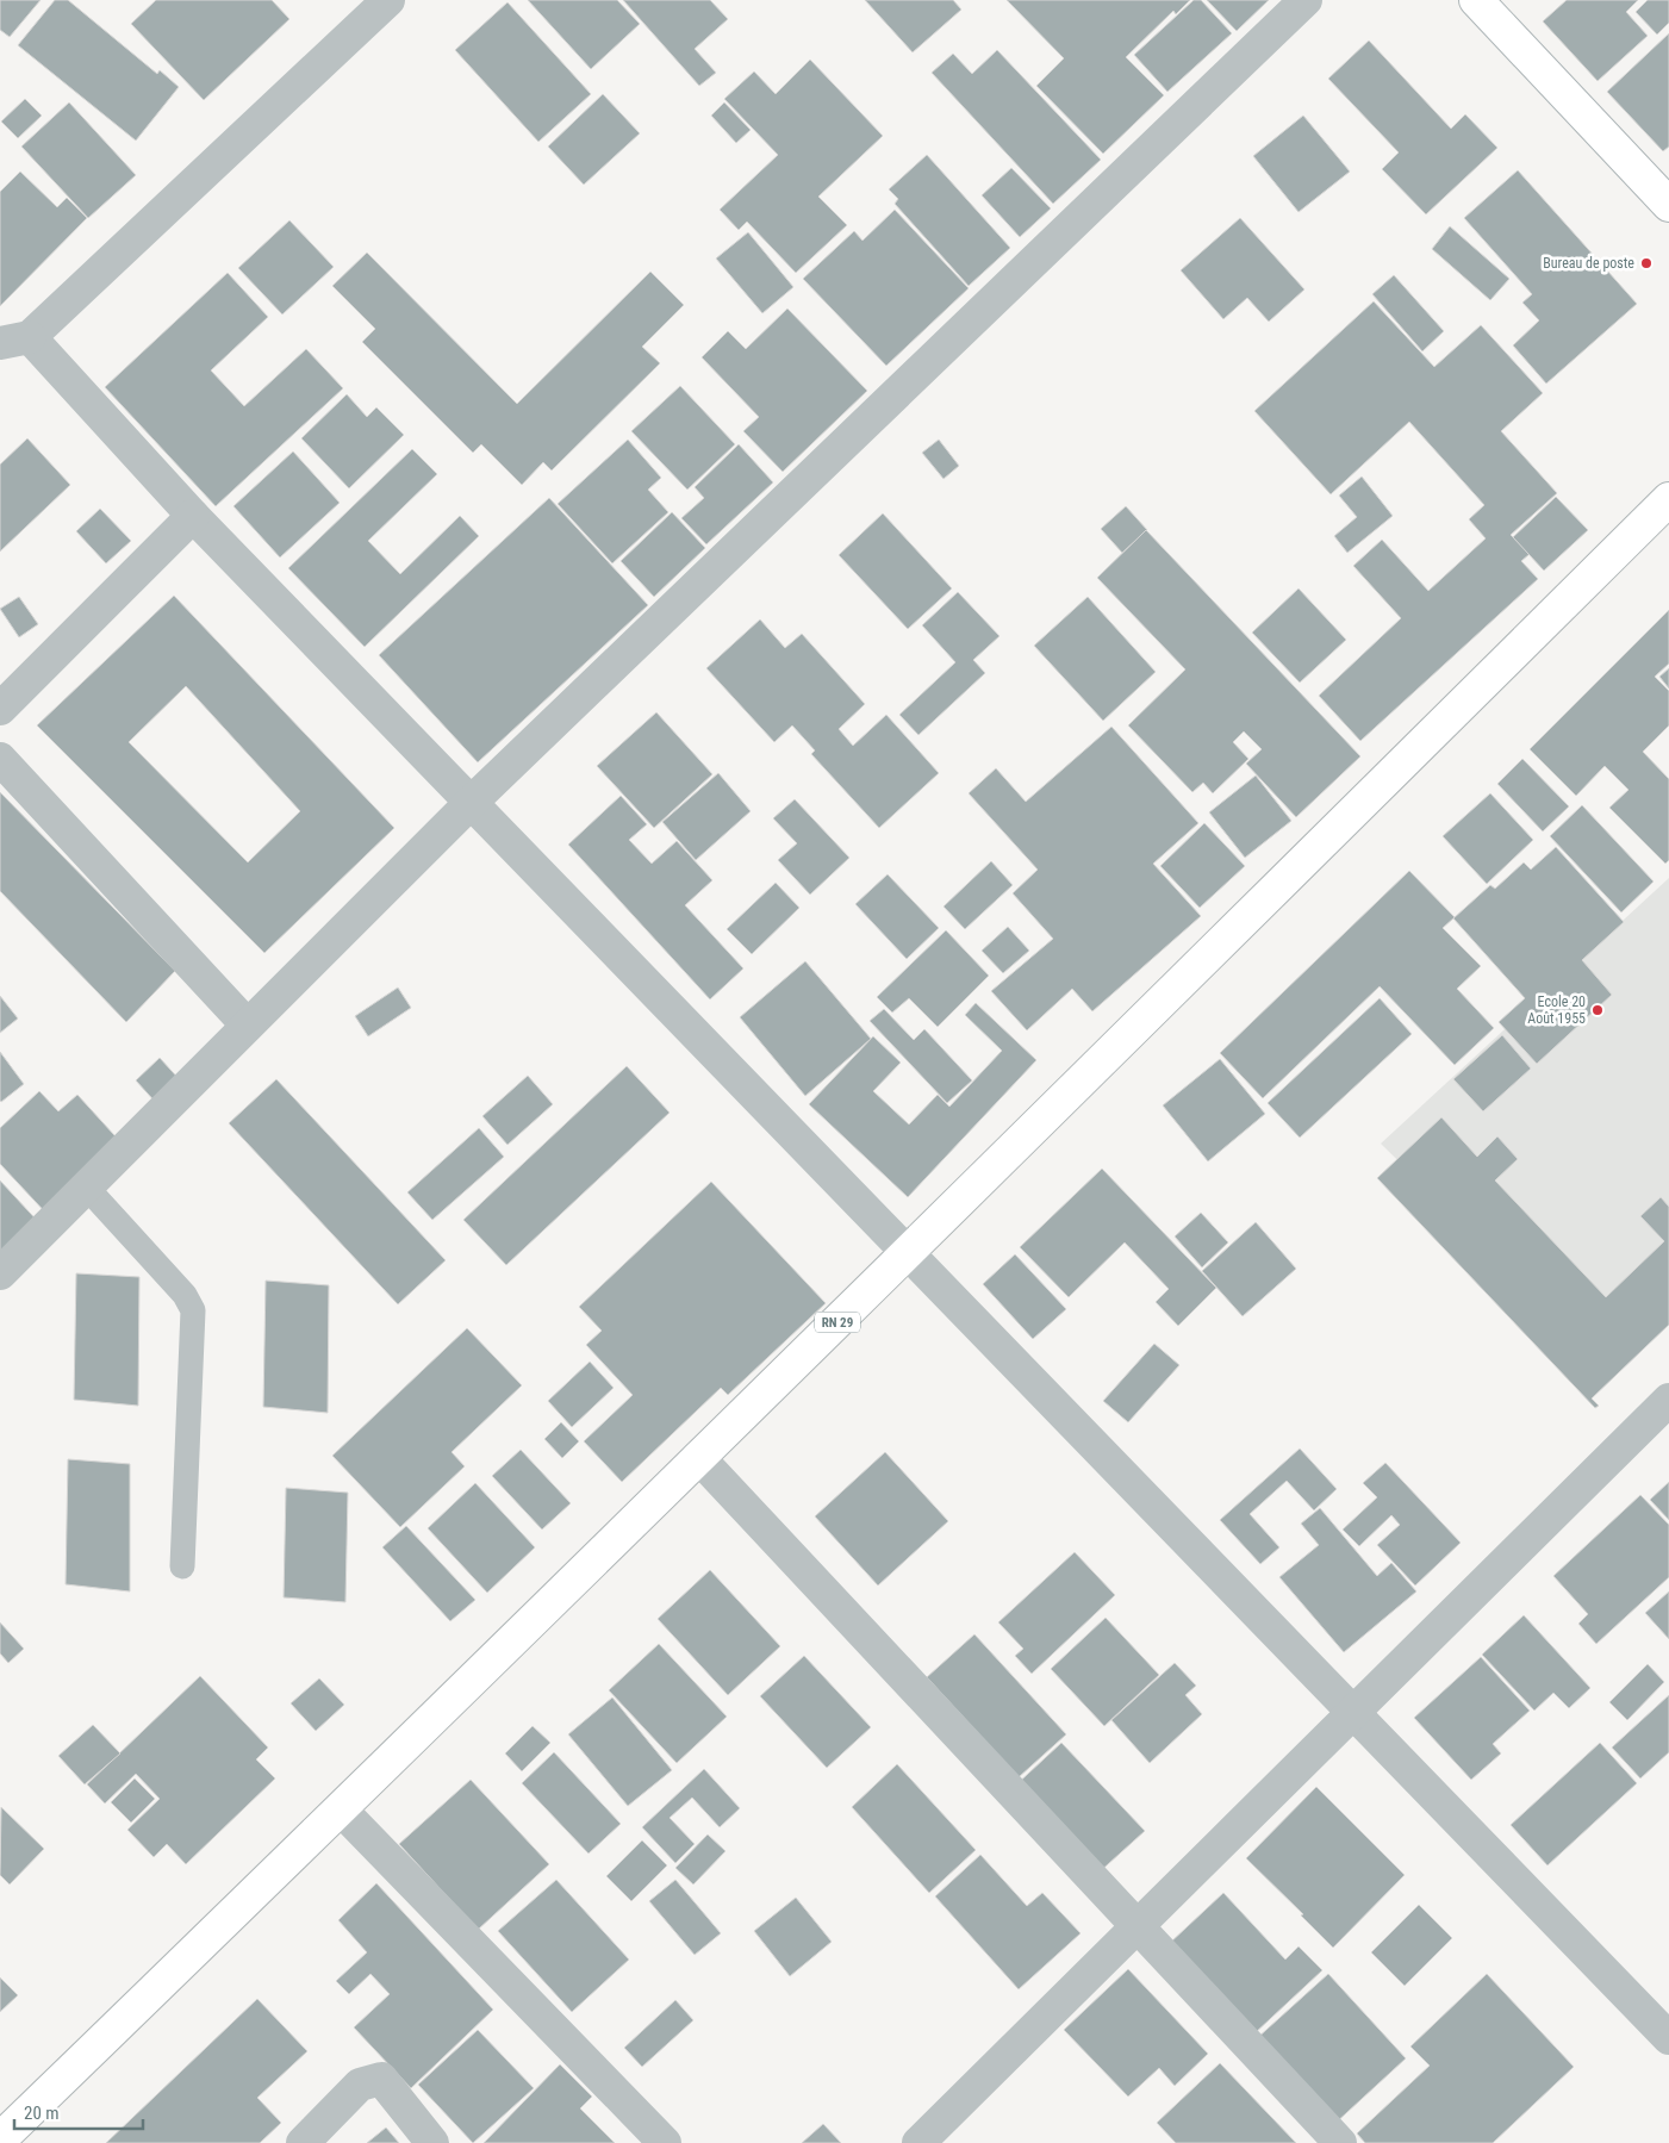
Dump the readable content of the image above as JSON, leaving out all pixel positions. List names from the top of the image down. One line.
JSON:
{"streets":{"main road":["RN 29"]},"places":["Bureau de poste","Ecole 20 Août 1955"],"scale_bar":"20 m"}
